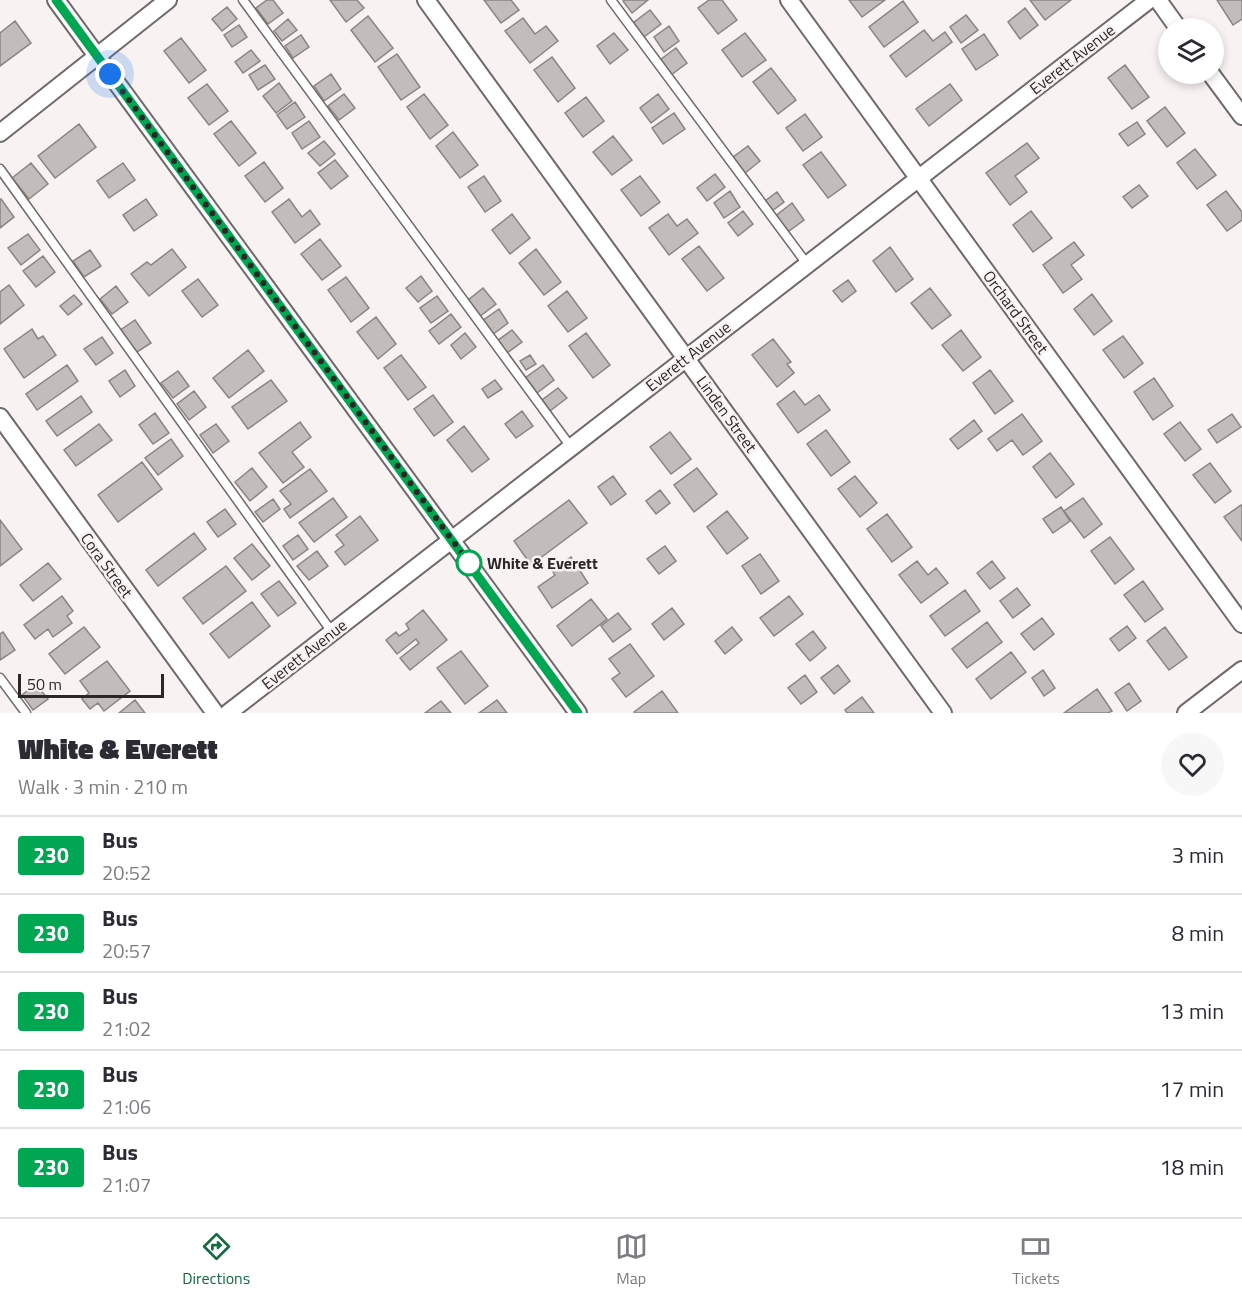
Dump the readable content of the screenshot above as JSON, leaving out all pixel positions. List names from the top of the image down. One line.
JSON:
{"streets":{"street":["Everett Avenue","Orchard Street","Linden Street","Cora Street"]},"crossings":[["Everett Avenue","Orchard Street"],["Everett Avenue","Linden Street"]],"places":["White & Everett"],"lines":["bus line 230"],"scale_bar":"50 m","page":{"scale":"50 m","heading":["White & Everett","Walk · 3 min · 210 m"],"list":[{"mark":"230","name":"Bus","note":"20:52","value":"3 min"},{"mark":"230","name":"Bus","note":"20:57","value":"8 min"},{"mark":"230","name":"Bus","note":"21:02","value":"13 min"},{"mark":"230","name":"Bus","note":"21:06","value":"17 min"},{"mark":"230","name":"Bus","note":"21:07","value":"18 min"}],"tabs":["Directions","Map","Tickets"]}}
